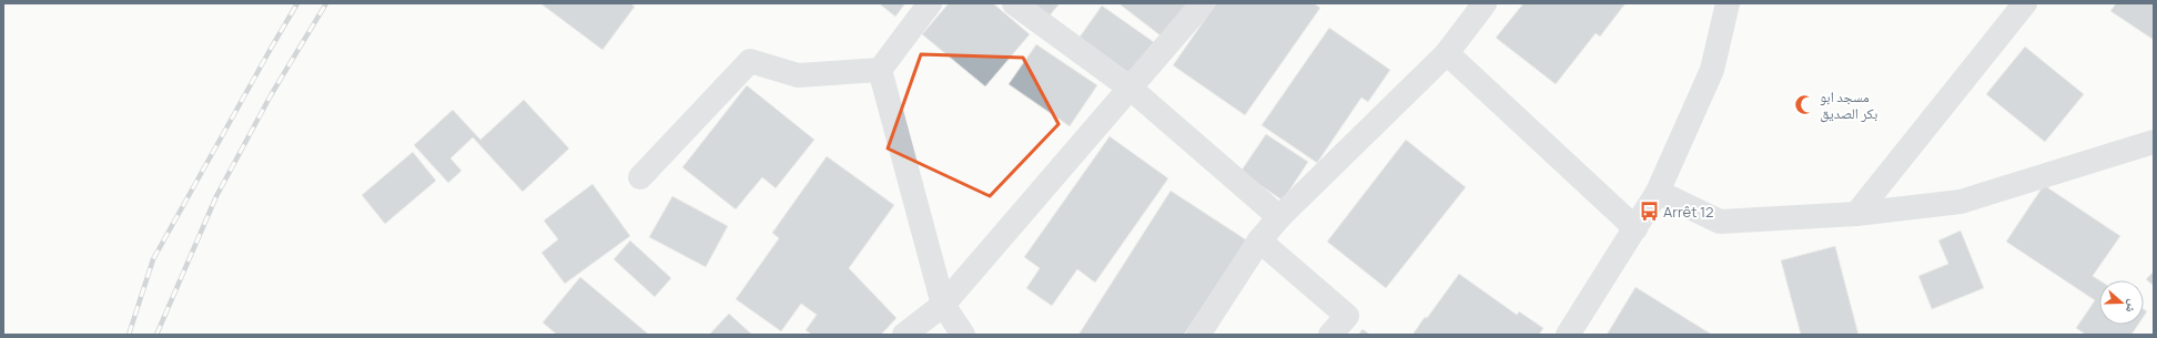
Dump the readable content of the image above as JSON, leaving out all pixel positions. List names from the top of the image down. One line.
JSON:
{"places":{"mosque":["مسجد ابو بكر الصديق"],"bus stop":["Arrêt 12"]},"north":"right"}
